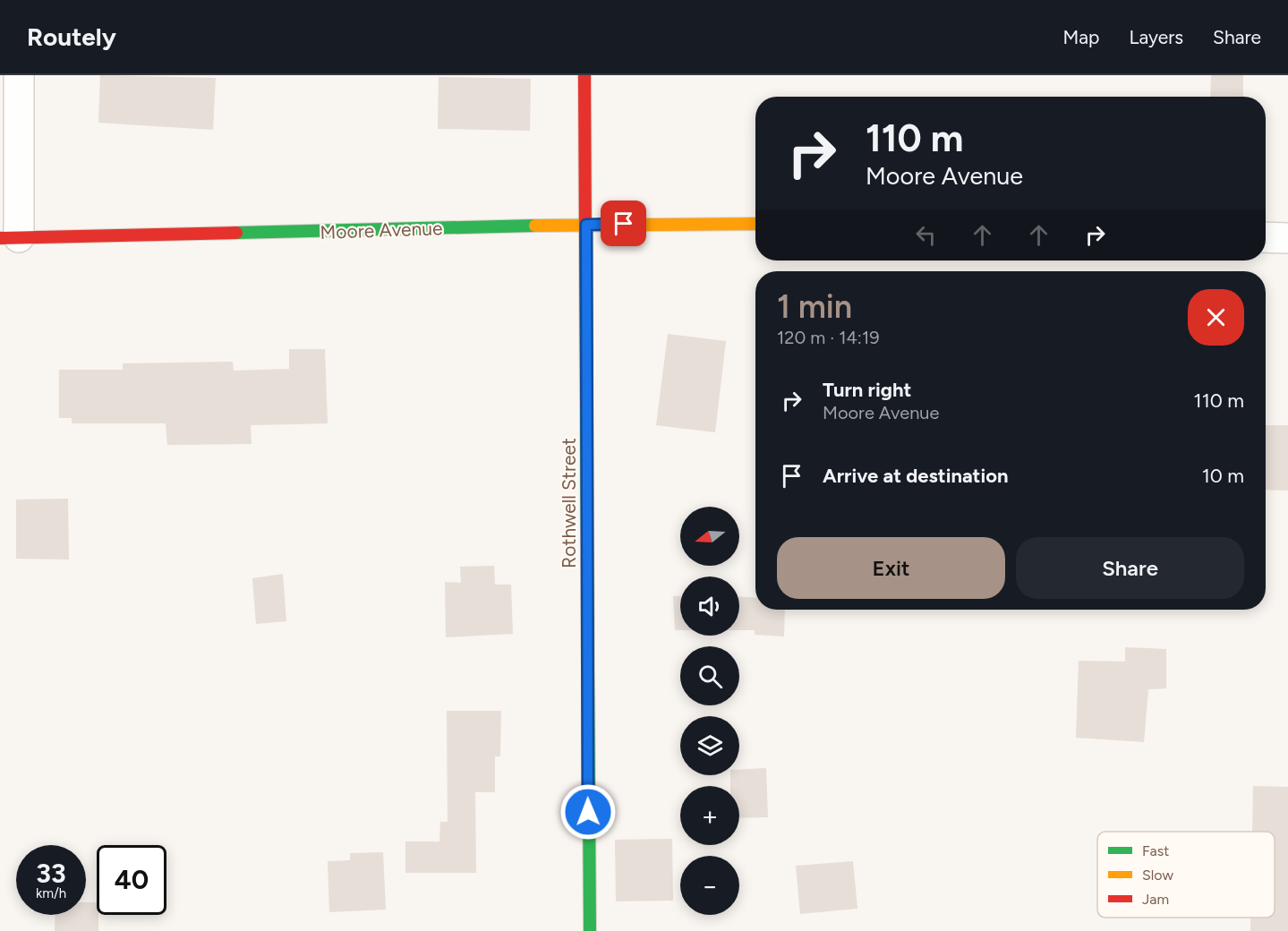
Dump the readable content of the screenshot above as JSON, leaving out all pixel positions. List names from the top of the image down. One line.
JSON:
{"streets":{"street":["Moore Avenue","Rothwell Street"]},"crossings":[["Moore Avenue","Rothwell Street"]],"legend":["Fast","Slow","Jam"],"north":"left","page":{"header":"Routely","nav":["Map","Layers","Share"],"turn":["110 m","Moore Avenue"],"heading":["1 min","120 m · 14:19"],"list":[{"name":"Turn right","note":"Moore Avenue","value":"110 m"},{"name":"Arrive at destination","value":"10 m"}],"map_buttons":["+","−"],"buttons":["Exit","Share"],"speed":"33 km/h","limit":"40"}}
